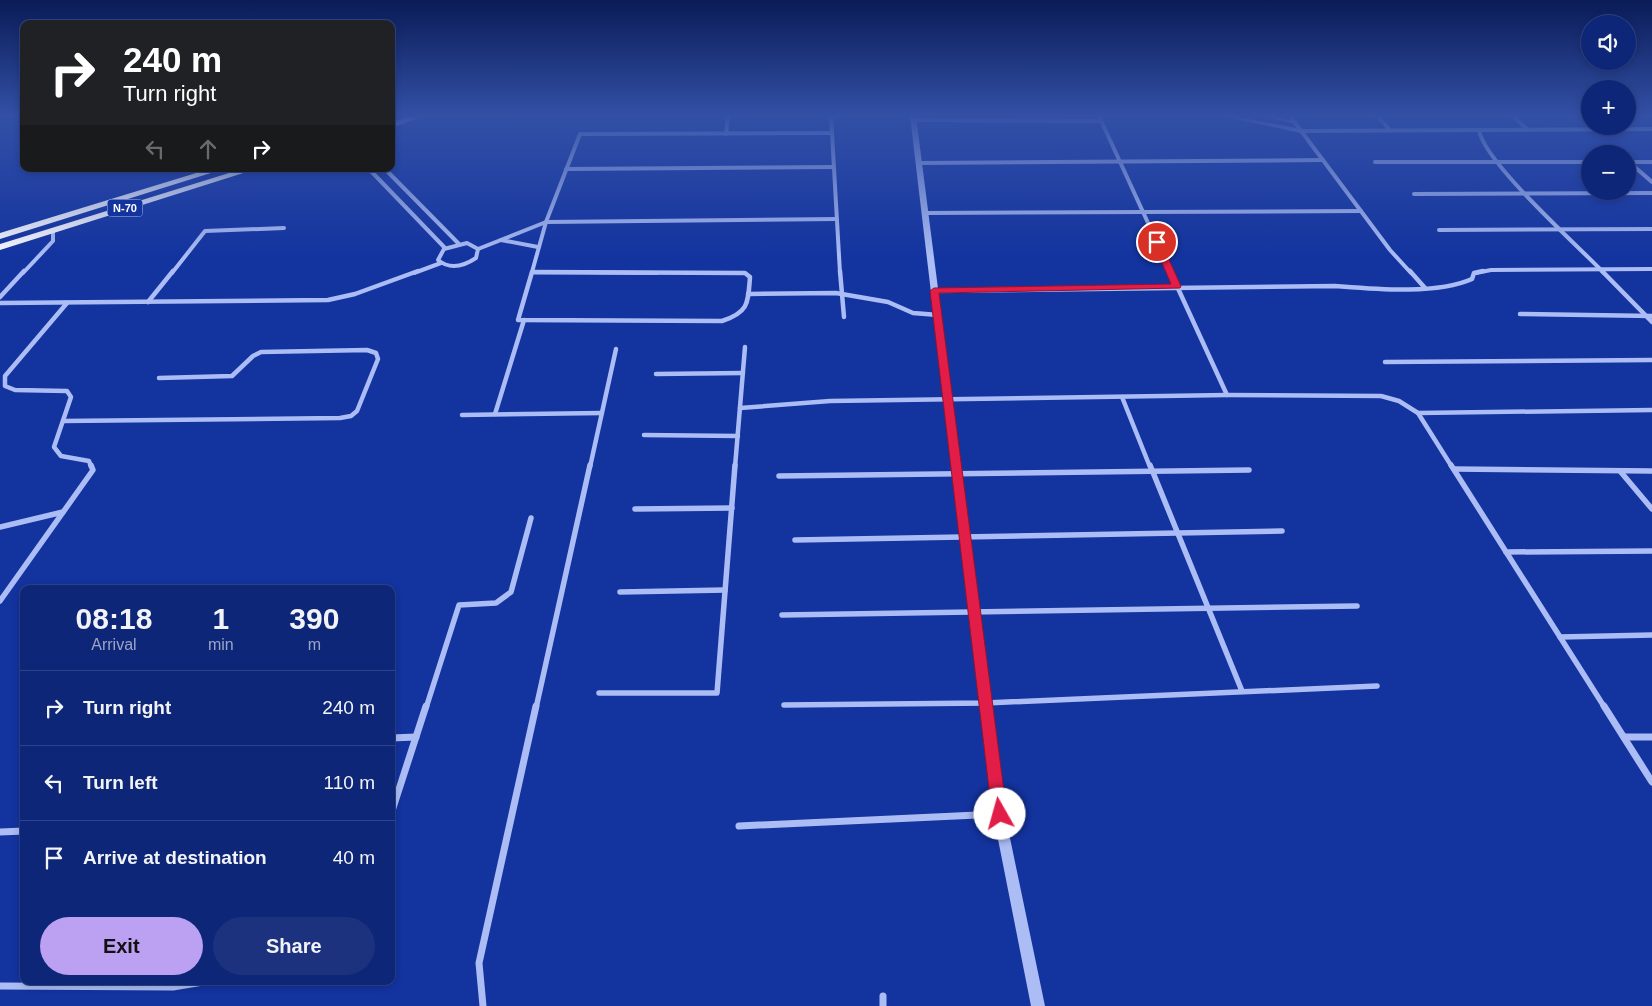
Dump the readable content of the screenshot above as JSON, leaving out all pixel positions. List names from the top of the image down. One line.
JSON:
{"streets":{"highway":["N-70"]},"page":{"map_buttons":["+","−"],"turn":["240 m","Turn right"],"eta":["08:18","Arrival","1","min","390","m"],"list":[{"name":"Turn right","value":"240 m"},{"name":"Turn left","value":"110 m"},{"name":"Arrive at destination","value":"40 m"}],"buttons":["Exit","Share"]}}
